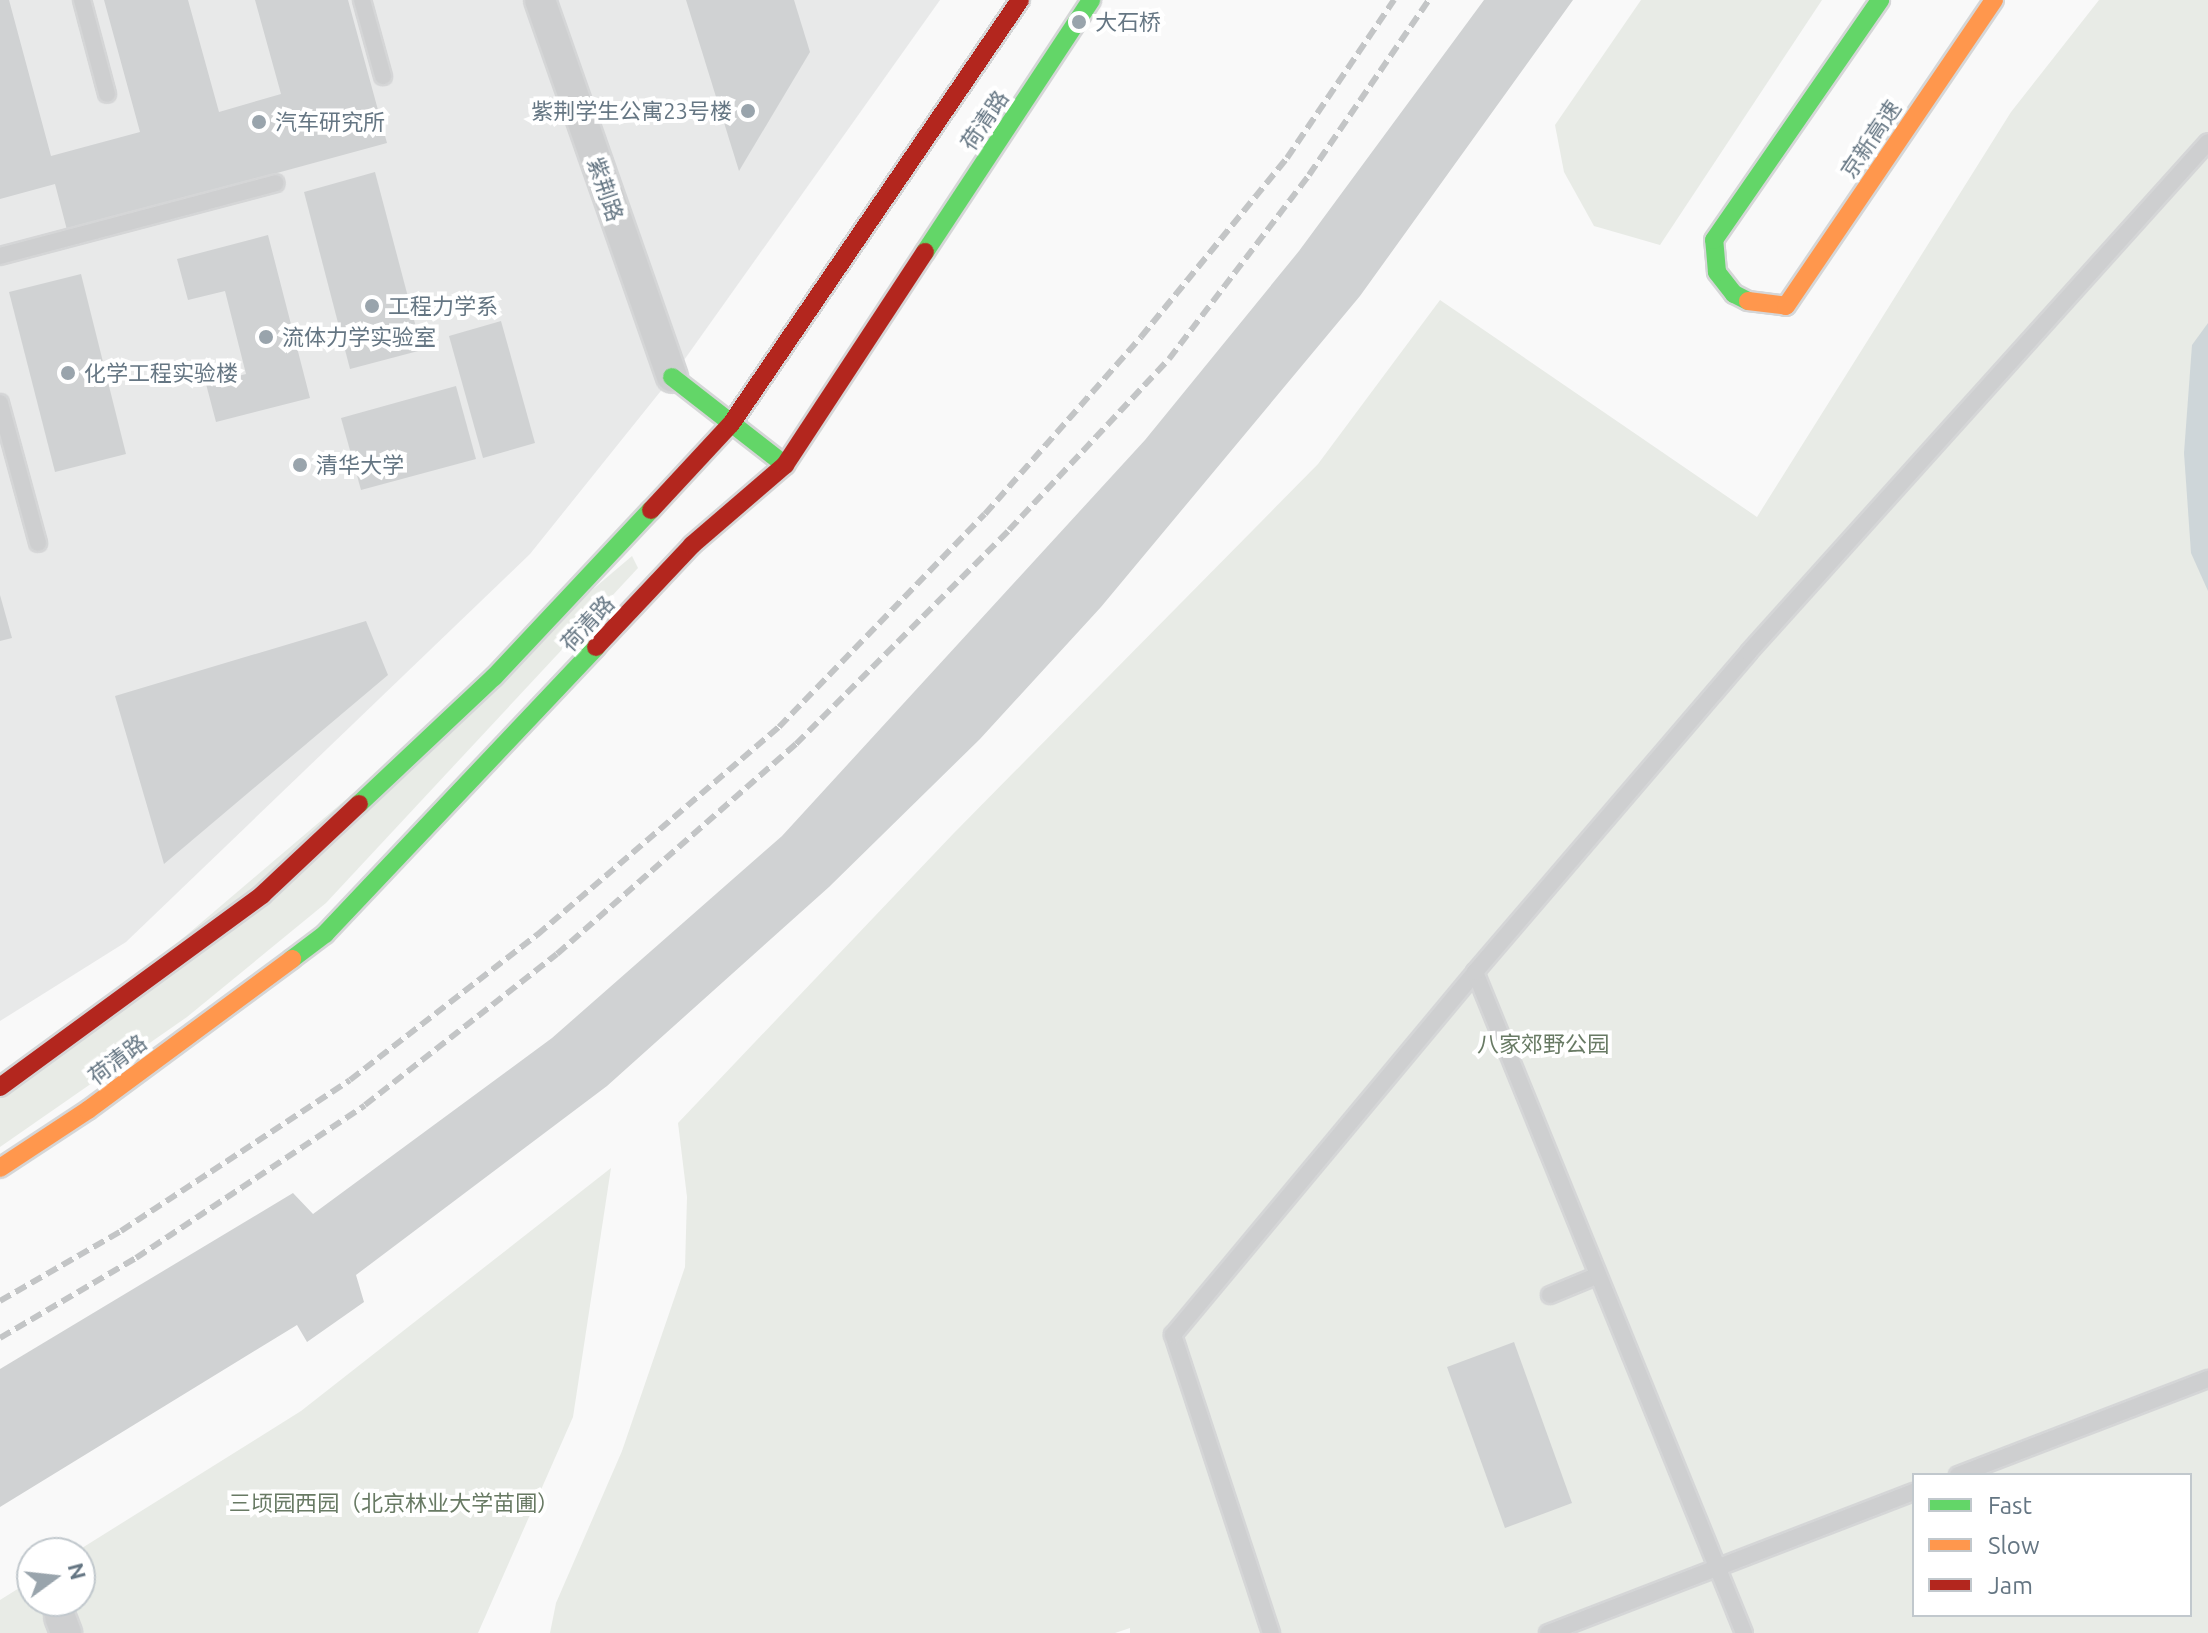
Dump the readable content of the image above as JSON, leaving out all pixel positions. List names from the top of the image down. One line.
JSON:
{"streets":{"main road":["荷清路","京新高速"],"street":["紫荆路"]},"parks":["八家郊野公园","三顷园西园（北京林业大学苗圃）"],"places":["大石桥","紫荆学生公寓23号楼","汽车研究所","工程力学系","流体力学实验室","化学工程实验楼","清华大学"],"legend":["Fast","Slow","Jam"],"north":"right"}
